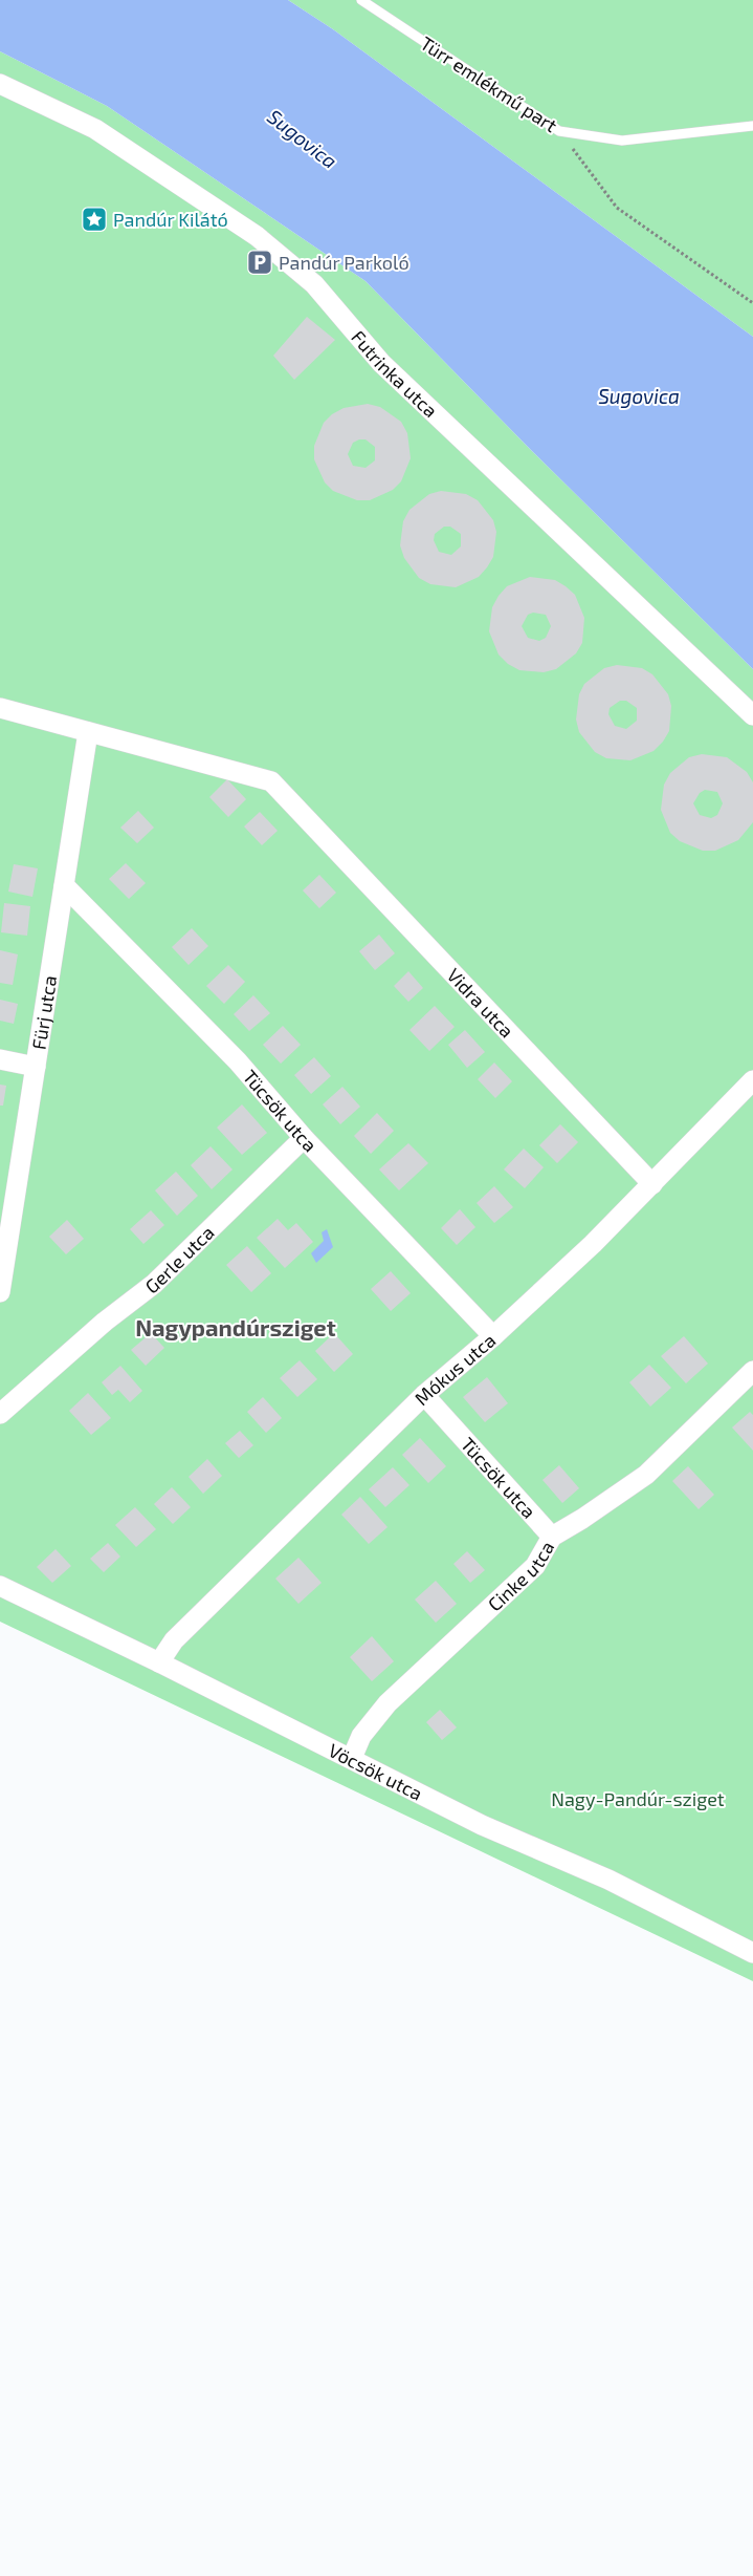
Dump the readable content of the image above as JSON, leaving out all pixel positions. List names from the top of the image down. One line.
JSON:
{"streets":{"street":["Futrinka utca","Vidra utca","Fürj utca","Tücsök utca","Gerle utca","Mókus utca","Cinke utca","Vöcsök utca"],"lane":["Türr emlékmű part"]},"crossings":[["Vidra utca","Fürj utca"],["Vidra utca","Mókus utca"],["Fürj utca","Tücsök utca"],["Tücsök utca","Gerle utca"],["Tücsök utca","Mókus utca"],["Tücsök utca","Cinke utca"],["Mókus utca","Vöcsök utca"],["Cinke utca","Vöcsök utca"]],"districts":["Nagypandúrsziget"],"water":["Sugovica"],"parks":["Nagy-Pandúr-sziget"],"places":{"place":["Pandúr Kilátó"],"parking":["Pandúr Parkoló"]}}
